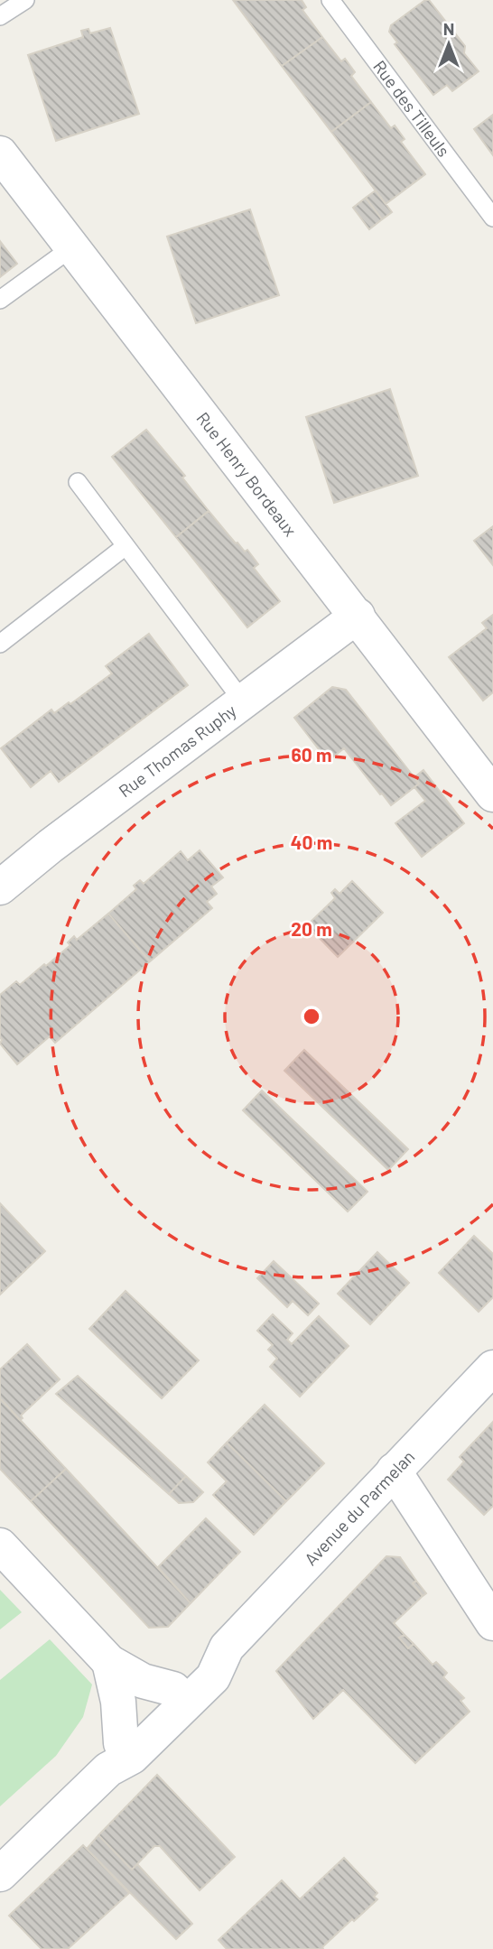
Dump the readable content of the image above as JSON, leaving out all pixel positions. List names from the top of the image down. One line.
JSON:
{"streets":{"street":["Rue Henry Bordeaux","Rue Thomas Ruphy","Avenue du Parmelan"],"lane":["Rue des Tilleuls"]},"crossings":[["Rue Henry Bordeaux","Rue Thomas Ruphy"]],"north":"top","rings":["60 m","40 m","20 m"]}
